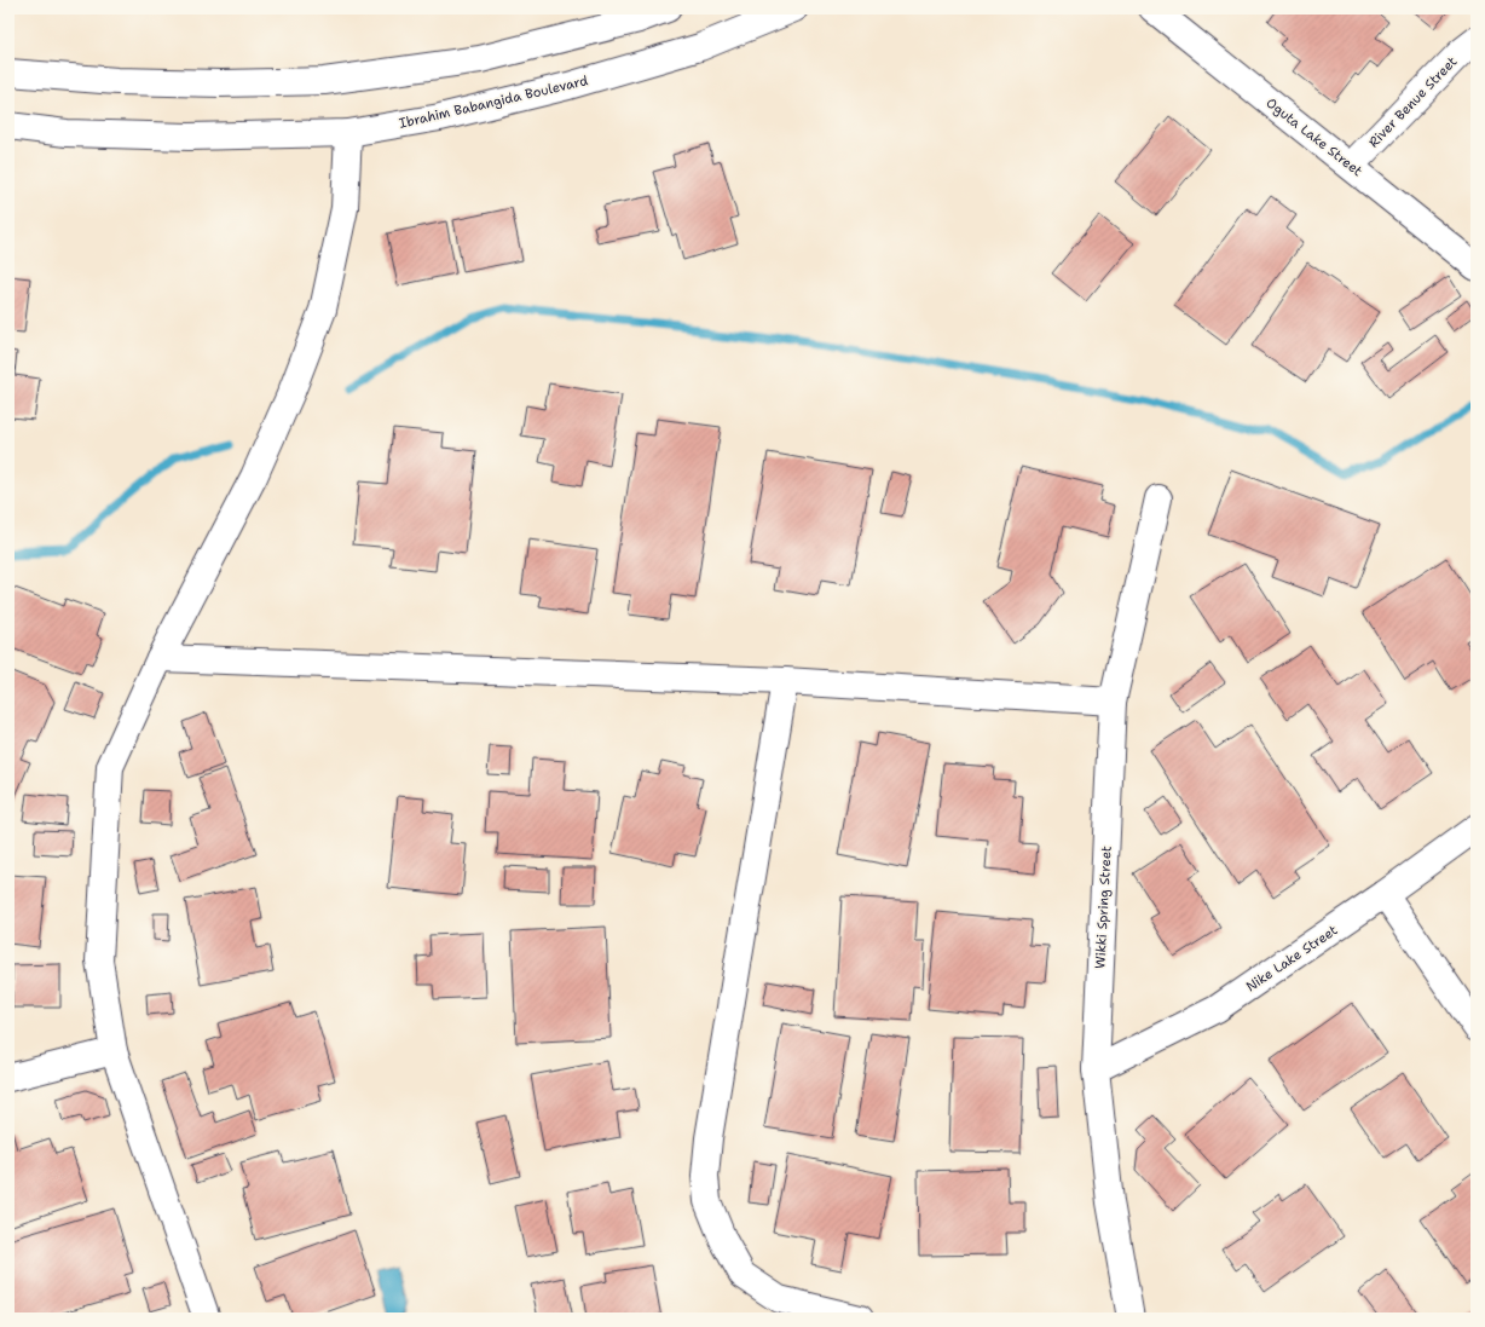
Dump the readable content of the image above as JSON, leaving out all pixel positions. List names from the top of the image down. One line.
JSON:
{"streets":{"street":["Ibrahim Babangida Boulevard","River Benue Street","Oguta Lake Street","Wikki Spring Street","Nike Lake Street"]},"crossings":[["River Benue Street","Oguta Lake Street"],["Wikki Spring Street","Nike Lake Street"]]}
